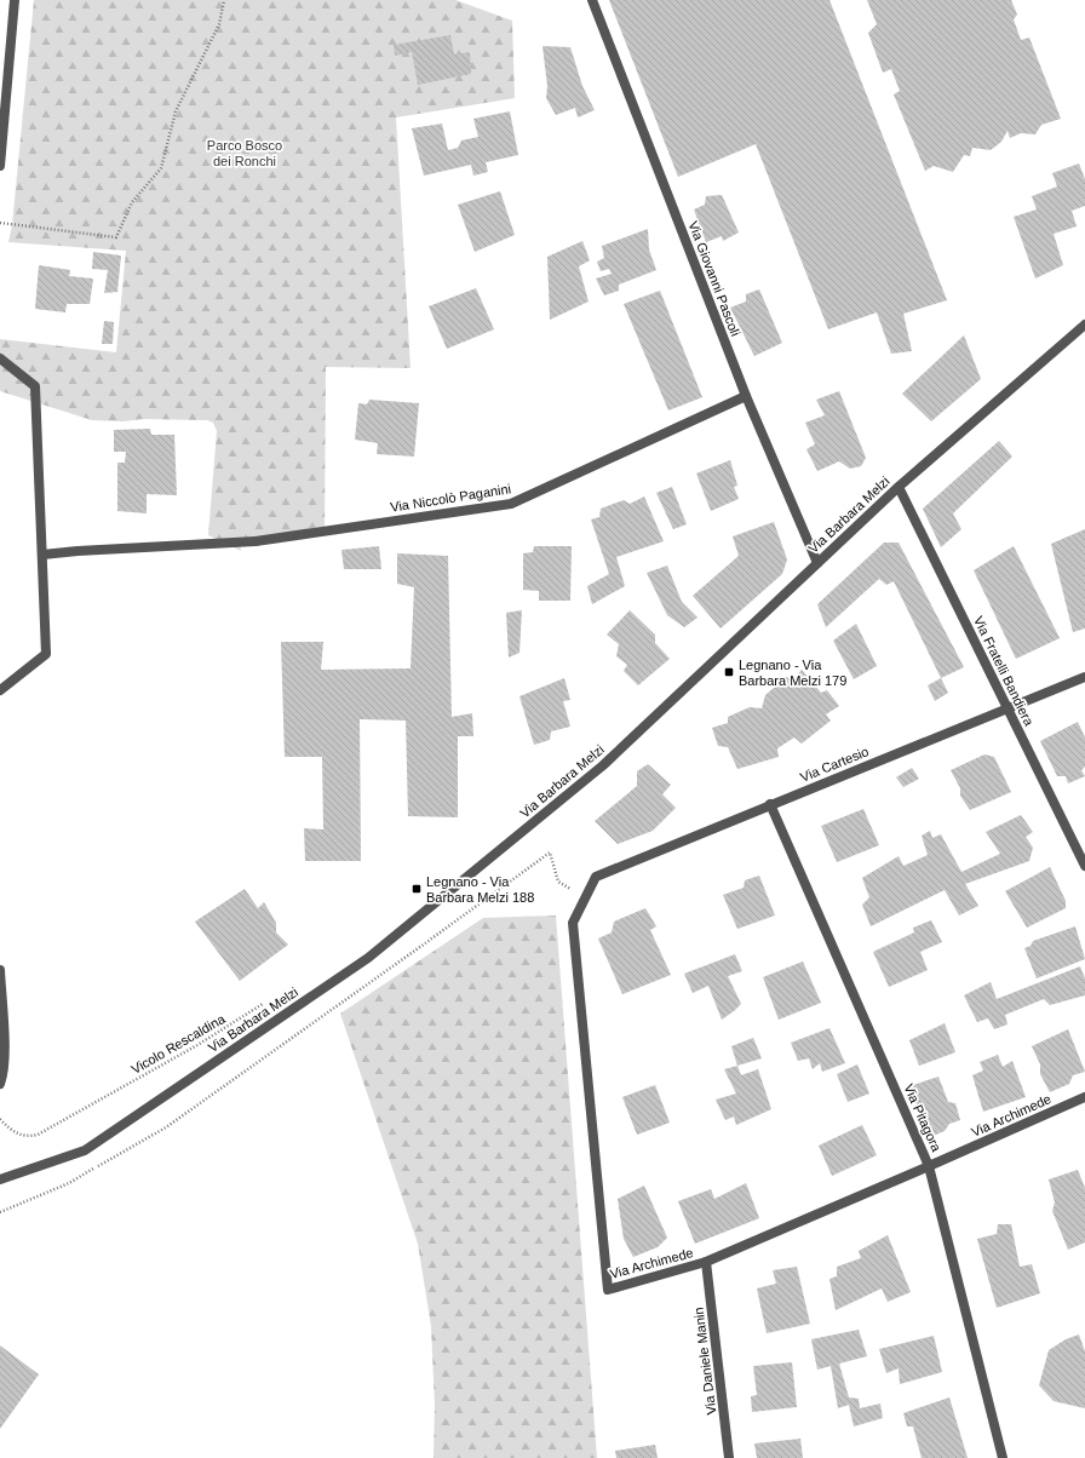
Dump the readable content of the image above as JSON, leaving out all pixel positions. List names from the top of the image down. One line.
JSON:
{"streets":{"street":["Via Giovanni Pascoli","Via Niccolò Paganini","Via Barbara Melzi","Via Fratelli Bandiera","Via Cartesio","Via Archimede","Via Pitagora","Via Daniele Manin"],"path":["Vicolo Rescaldina"]},"crossings":[["Via Giovanni Pascoli","Via Niccolò Paganini"],["Via Giovanni Pascoli","Via Barbara Melzi"],["Via Barbara Melzi","Via Fratelli Bandiera"],["Via Fratelli Bandiera","Via Cartesio"],["Via Cartesio","Via Archimede"],["Via Cartesio","Via Pitagora"],["Via Archimede","Via Pitagora"],["Via Archimede","Via Daniele Manin"]],"parks":["Parco Bosco dei Ronchi"],"places":{"transit":["Legnano - Via Barbara Melzi 179","Legnano - Via Barbara Melzi 188"]}}
